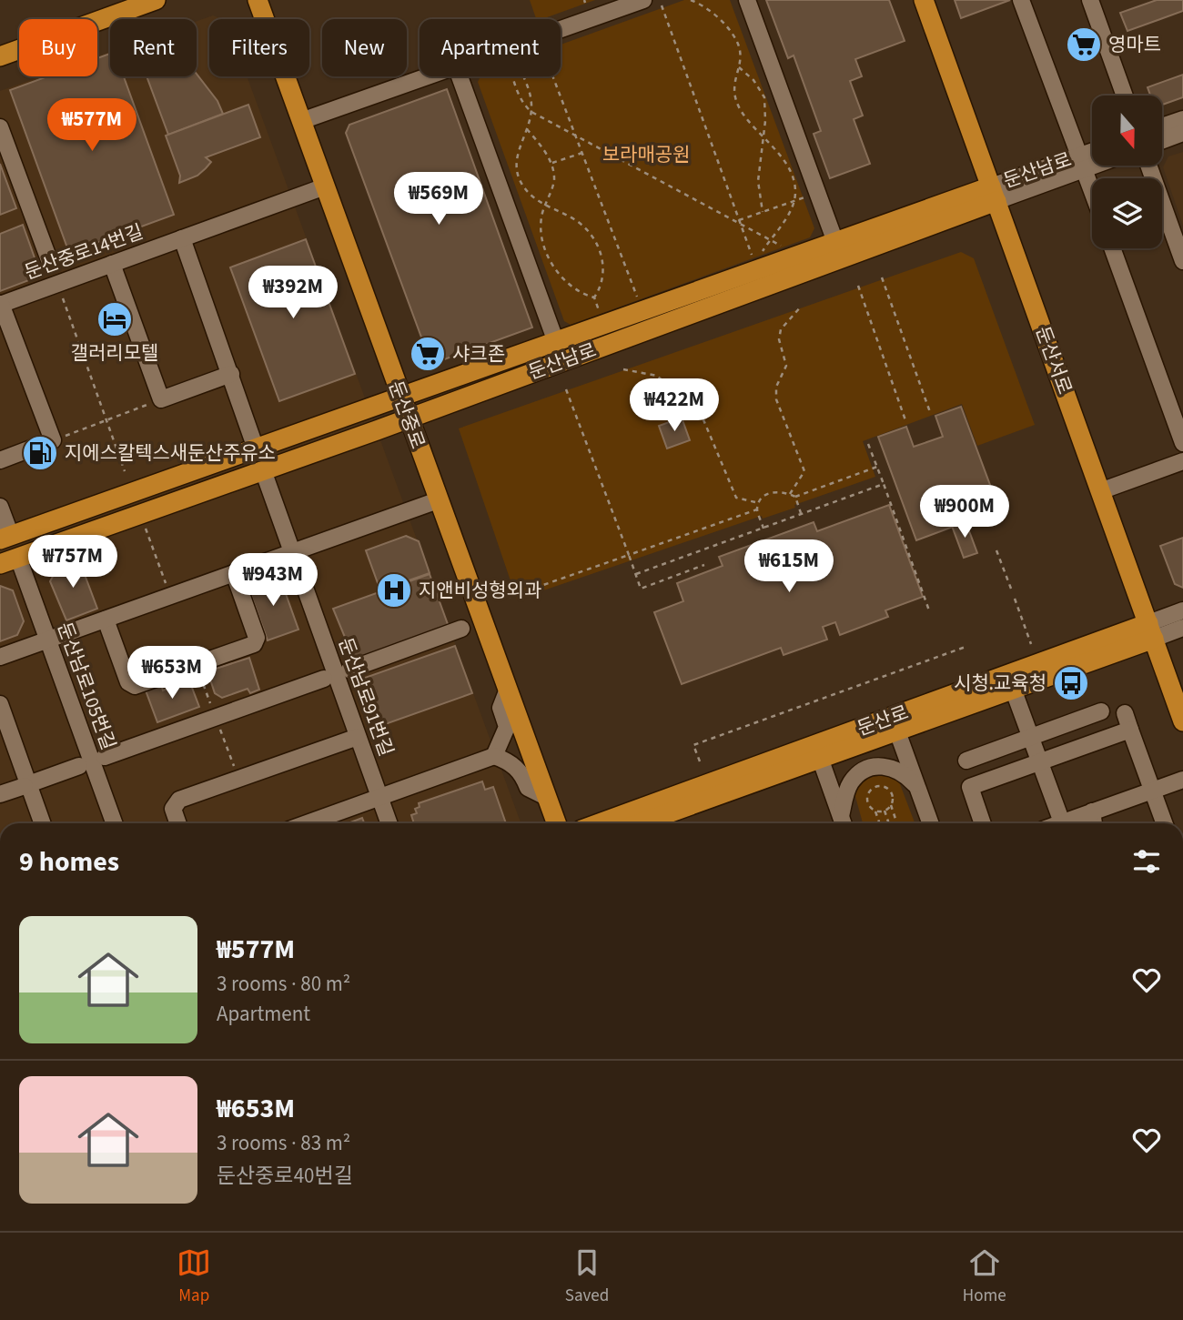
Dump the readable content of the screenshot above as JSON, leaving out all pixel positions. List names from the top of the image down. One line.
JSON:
{"streets":{"main road":["둔산남로","둔산서로","둔산중로","둔산로"],"street":["둔산중로14번길","둔산남로105번길","둔산남로91번길"]},"crossings":[["둔산남로","둔산서로"],["둔산남로","둔산중로"],["둔산남로","둔산남로105번길"],["둔산남로","둔산남로91번길"],["둔산중로14번길","둔산중로"],["둔산서로","둔산로"]],"parks":["보라매공원"],"places":{"supermarket":["영마트","샤크존"],"hotel":["갤러리모텔"],"fuel station":["지에스칼텍스새둔산주유소"],"hospital":["지앤비성형외과"],"bus stop":["시청.교육청"]},"north":"bottom","page":{"chip":["Buy","Rent","Filters","New","Apartment"],"price":["₩577M","₩569M","₩392M","₩422M","₩900M","₩757M","₩615M","₩943M","₩653M"],"heading":"9 homes","list":[{"name":"₩577M","note":"3 rooms · 80 m² · Apartment"},{"name":"₩653M","note":"3 rooms · 83 m² · 둔산중로40번길"}],"tabs":["Map","Saved","Home"]}}
